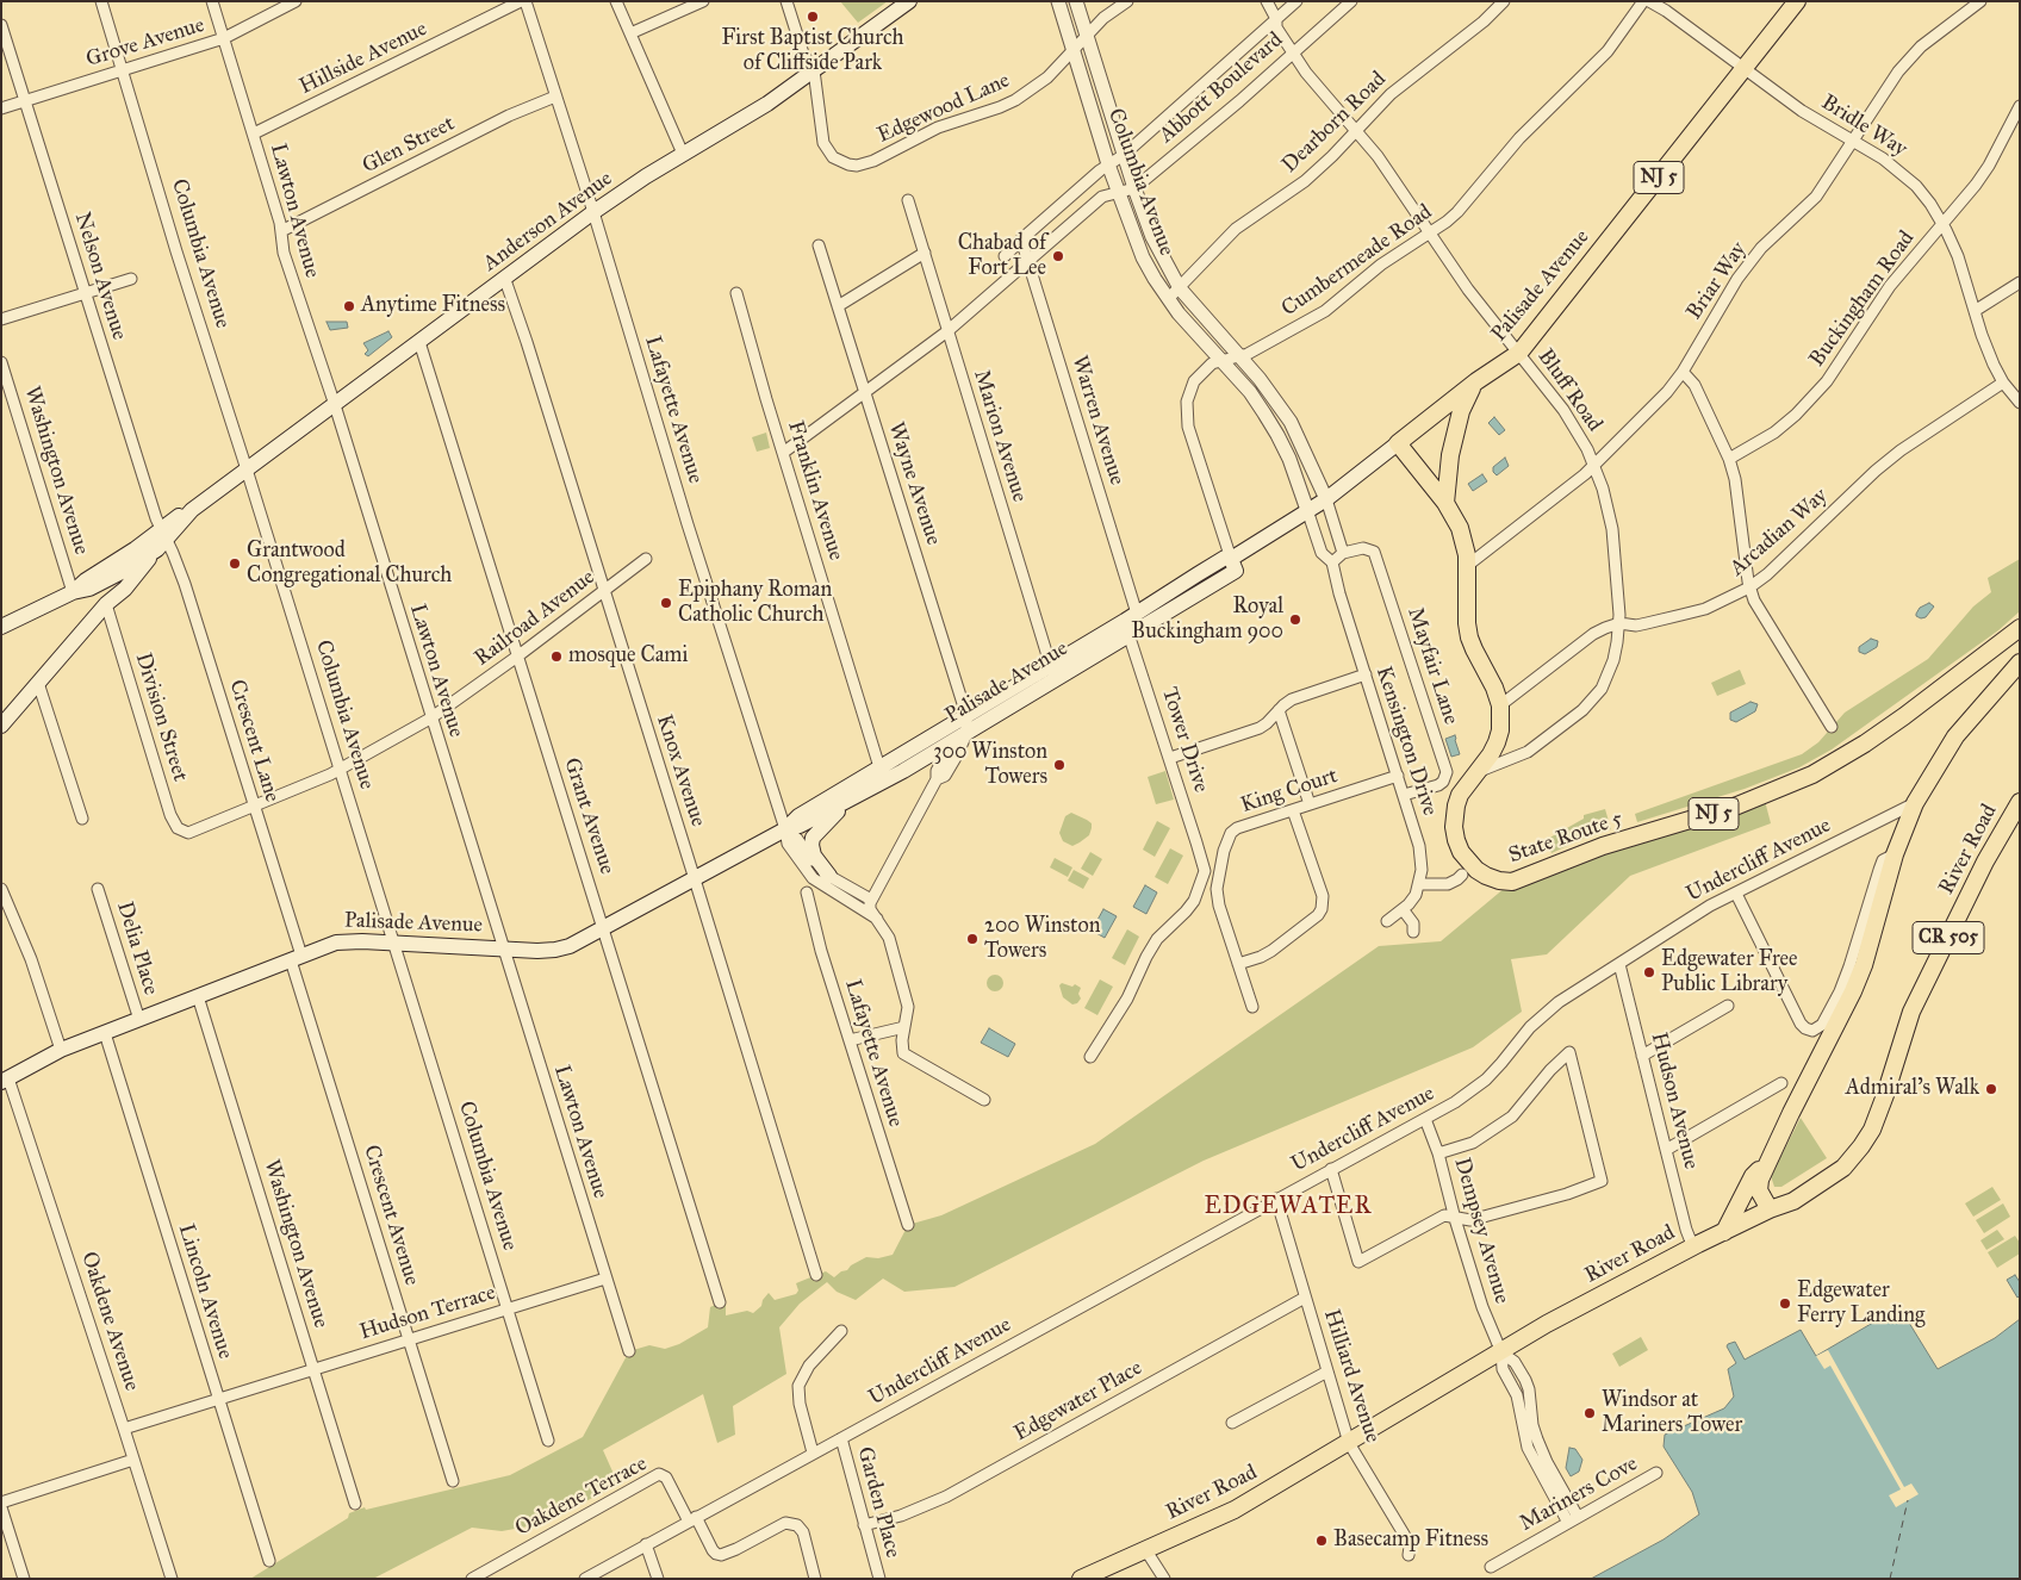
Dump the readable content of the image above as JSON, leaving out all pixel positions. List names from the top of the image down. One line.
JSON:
{"streets":{"main road":["NJ 5","Anderson Avenue","Palisade Avenue","State Route 5","River Road","CR 505"],"street":["Grove Avenue","Hillside Avenue","Abbott Boulevard","Edgewood Lane","Dearborn Road","Bridle Way","Glen Street","Columbia Avenue","Lawton Avenue","Cumbermeade Road","Nelson Avenue","Briar Way","Buckingham Road","Bluff Road","Lafayette Avenue","Warren Avenue","Marion Avenue","Washington Avenue","Wayne Avenue","Franklin Avenue","Arcadian Way","Railroad Avenue","Mayfair Lane","Division Street","Tower Drive","Crescent Lane","Kensington Drive","Knox Avenue","King Court","Grant Avenue","Undercliff Avenue","Delia Place","Hudson Avenue","Crescent Avenue","Dempsey Avenue","Lincoln Avenue","Hudson Terrace","Oakdene Avenue","Hilliard Avenue","Edgewater Place","Mariners Cove","Oakdene Terrace","Garden Place"]},"crossings":[["Grove Avenue","Columbia Avenue"],["Grove Avenue","Lawton Avenue"],["Grove Avenue","Nelson Avenue"],["Hillside Avenue","Lawton Avenue"],["Hillside Avenue","Lafayette Avenue"],["Abbott Boulevard","Columbia Avenue"],["Abbott Boulevard","Bluff Road"],["Abbott Boulevard","Warren Avenue"],["Abbott Boulevard","Marion Avenue"],["Edgewood Lane","Columbia Avenue"],["Edgewood Lane","Anderson Avenue"],["Dearborn Road","Columbia Avenue"],["Dearborn Road","Bluff Road"],["Bridle Way","Briar Way"],["Bridle Way","Palisade Avenue"],["Bridle Way","Buckingham Road"],["Bridle Way","Arcadian Way"],["Glen Street","Lawton Avenue"],["Glen Street","Lafayette Avenue"],["NJ 5","Palisade Avenue"],["NJ 5","State Route 5"],["Columbia Avenue","Anderson Avenue"],["Columbia Avenue","Cumbermeade Road"],["Columbia Avenue","Palisade Avenue"],["Columbia Avenue","Railroad Avenue"],["Columbia Avenue","Kensington Drive"],["Columbia Avenue","Hudson Terrace"],["Lawton Avenue","Anderson Avenue"],["Lawton Avenue","Palisade Avenue"],["Lawton Avenue","Railroad Avenue"],["Lawton Avenue","Hudson Terrace"],["Anderson Avenue","Nelson Avenue"],["Anderson Avenue","Lafayette Avenue"],["Anderson Avenue","Washington Avenue"],["Anderson Avenue","Crescent Lane"],["Anderson Avenue","Knox Avenue"],["Anderson Avenue","Grant Avenue"],["Cumbermeade Road","Palisade Avenue"],["Cumbermeade Road","Bluff Road"],["Nelson Avenue","Crescent Lane"],["Briar Way","Bluff Road"],["Briar Way","State Route 5"],["Palisade Avenue","Bluff Road"],["Palisade Avenue","Lafayette Avenue"],["Palisade Avenue","Warren Avenue"],["Palisade Avenue","Marion Avenue"],["Palisade Avenue","Washington Avenue"],["Palisade Avenue","Wayne Avenue"],["Palisade Avenue","Franklin Avenue"],["Palisade Avenue","Tower Drive"],["Palisade Avenue","Crescent Lane"],["Palisade Avenue","Kensington Drive"],["Palisade Avenue","Knox Avenue"],["Palisade Avenue","Grant Avenue"],["Palisade Avenue","State Route 5"],["Palisade Avenue","Delia Place"],["Palisade Avenue","Crescent Avenue"],["Palisade Avenue","Lincoln Avenue"],["Palisade Avenue","Oakdene Avenue"],["Bluff Road","Arcadian Way"],["Bluff Road","State Route 5"],["Warren Avenue","Tower Drive"],["Washington Avenue","Hudson Terrace"],["Arcadian Way","State Route 5"],["Railroad Avenue","Division Street"],["Railroad Avenue","Crescent Lane"],["Railroad Avenue","Knox Avenue"],["Railroad Avenue","Grant Avenue"],["Mayfair Lane","Kensington Drive"],["Crescent Lane","Crescent Avenue"],["Kensington Drive","King Court"],["River Road","Hudson Avenue"],["River Road","Dempsey Avenue"],["River Road","Hilliard Avenue"],["Undercliff Avenue","Hudson Avenue"],["Undercliff Avenue","Dempsey Avenue"],["Undercliff Avenue","Hilliard Avenue"],["Undercliff Avenue","Oakdene Terrace"],["Undercliff Avenue","Garden Place"],["Crescent Avenue","Hudson Terrace"],["Lincoln Avenue","Hudson Terrace"],["Hudson Terrace","Oakdene Avenue"],["Hilliard Avenue","Edgewater Place"],["Edgewater Place","Garden Place"]],"districts":["EDGEWATER"],"places":["First Baptist Church of Cliffside Park","Chabad of Fort Lee","Anytime Fitness","Grantwood Congregational Church","Epiphany Roman Catholic Church","Royal Buckingham 900","mosque Cami","300 Winston Towers","200 Winston Towers","Edgewater Free Public Library","Admiral's Walk","Edgewater Ferry Landing","Windsor at Mariners Tower","Basecamp Fitness"]}
